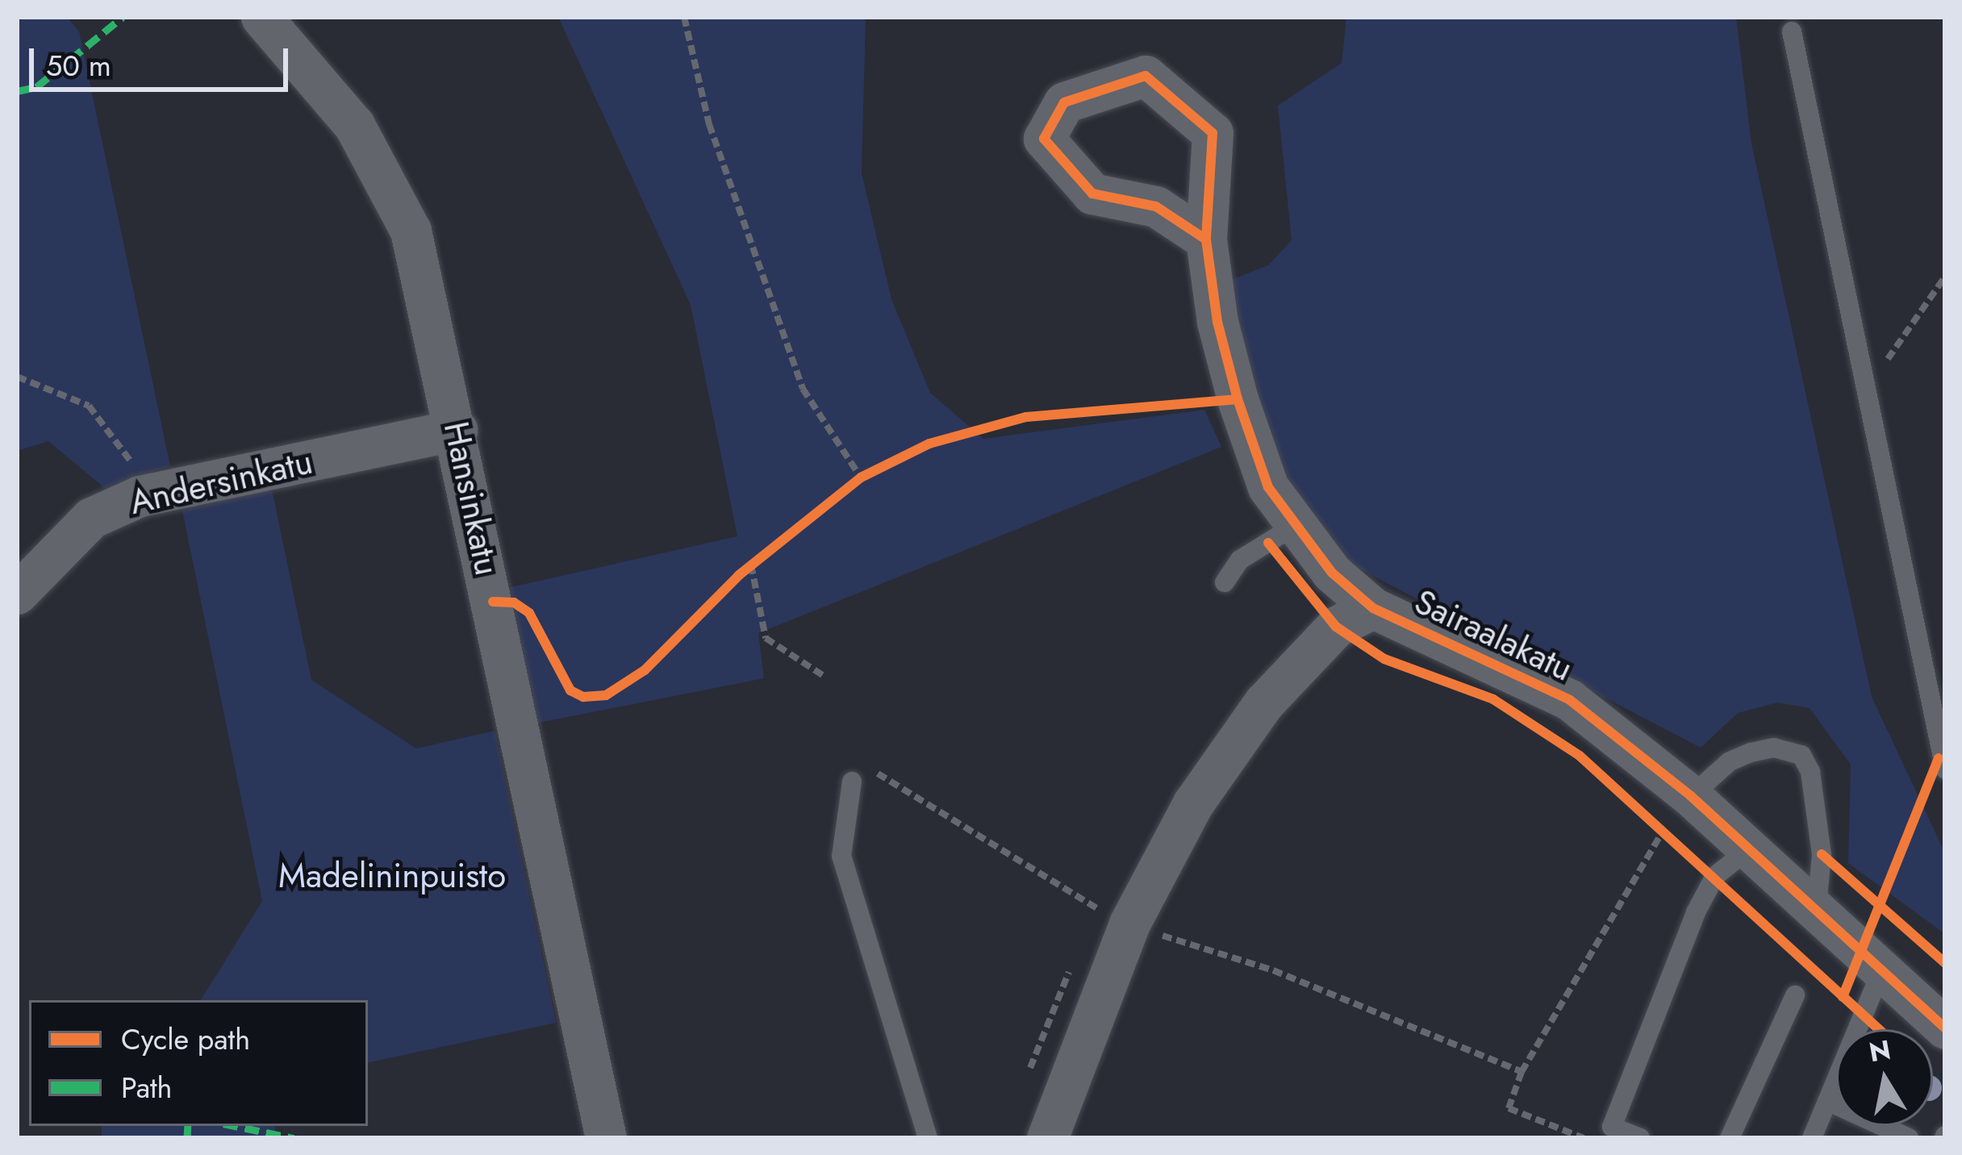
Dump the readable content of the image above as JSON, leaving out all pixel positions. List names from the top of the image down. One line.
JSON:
{"streets":{"street":["Andersinkatu","Hansinkatu","Sairaalakatu"]},"crossings":[["Andersinkatu","Hansinkatu"]],"parks":["Madelininpuisto"],"legend":["Cycle path","Path"],"scale_bar":"50 m","north":"top"}
